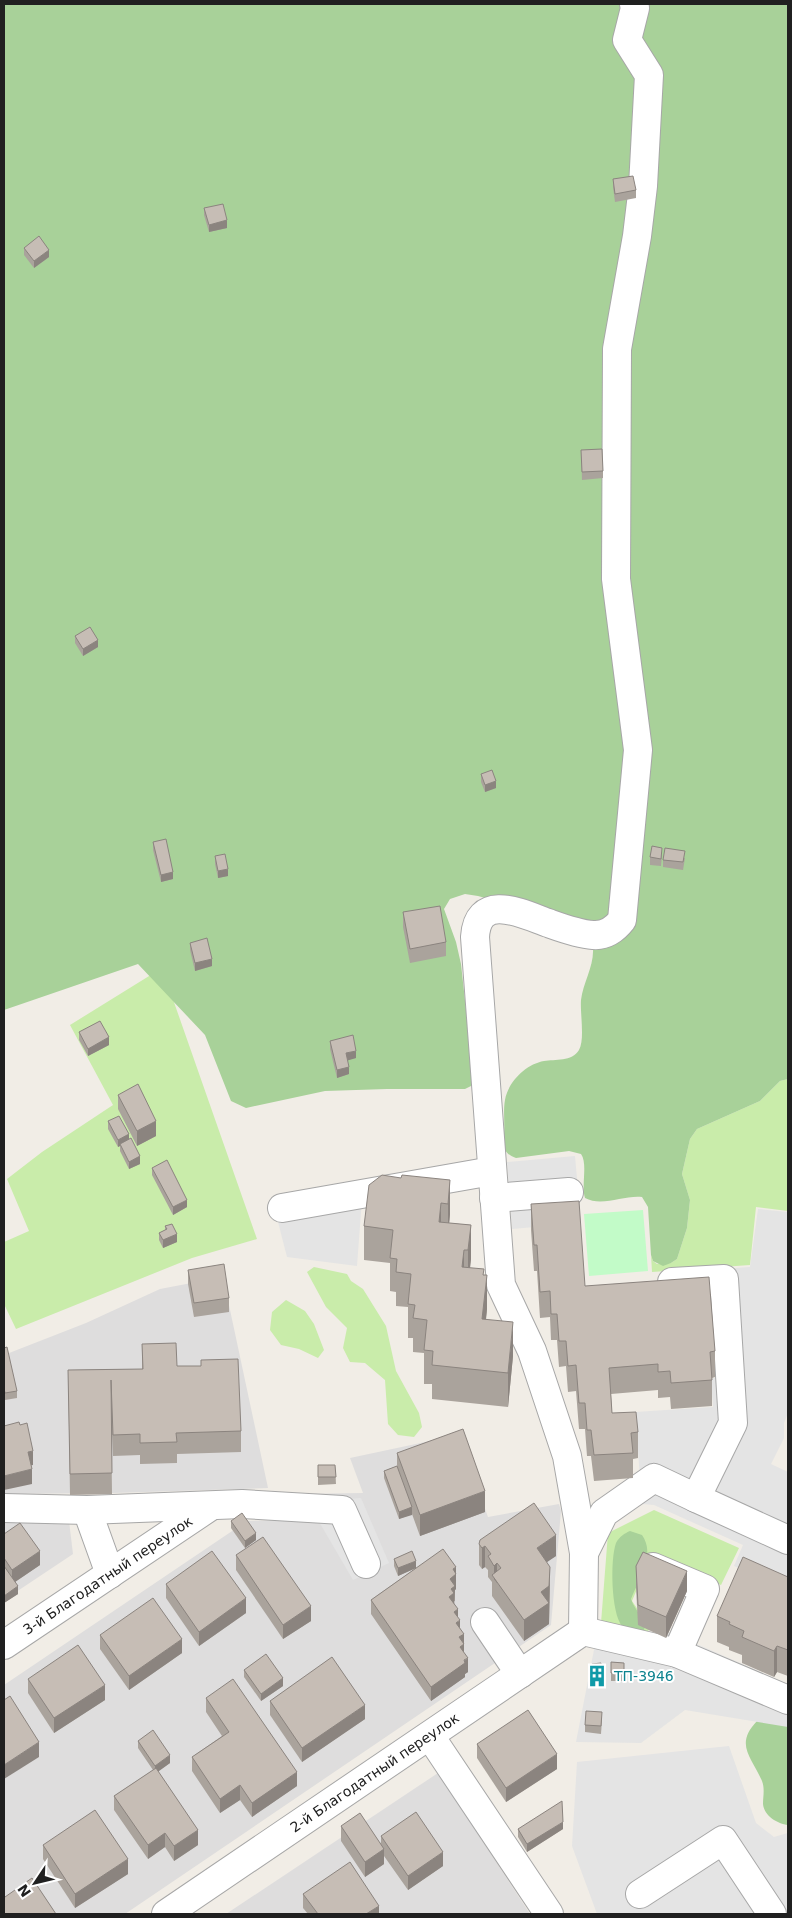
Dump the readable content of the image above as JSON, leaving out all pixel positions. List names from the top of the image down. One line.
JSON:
{"streets":{"street":["3-й Благодатный переулок","2-й Благодатный переулок"]},"places":{"building":["ТП-3946"]},"north":"bottom left"}
